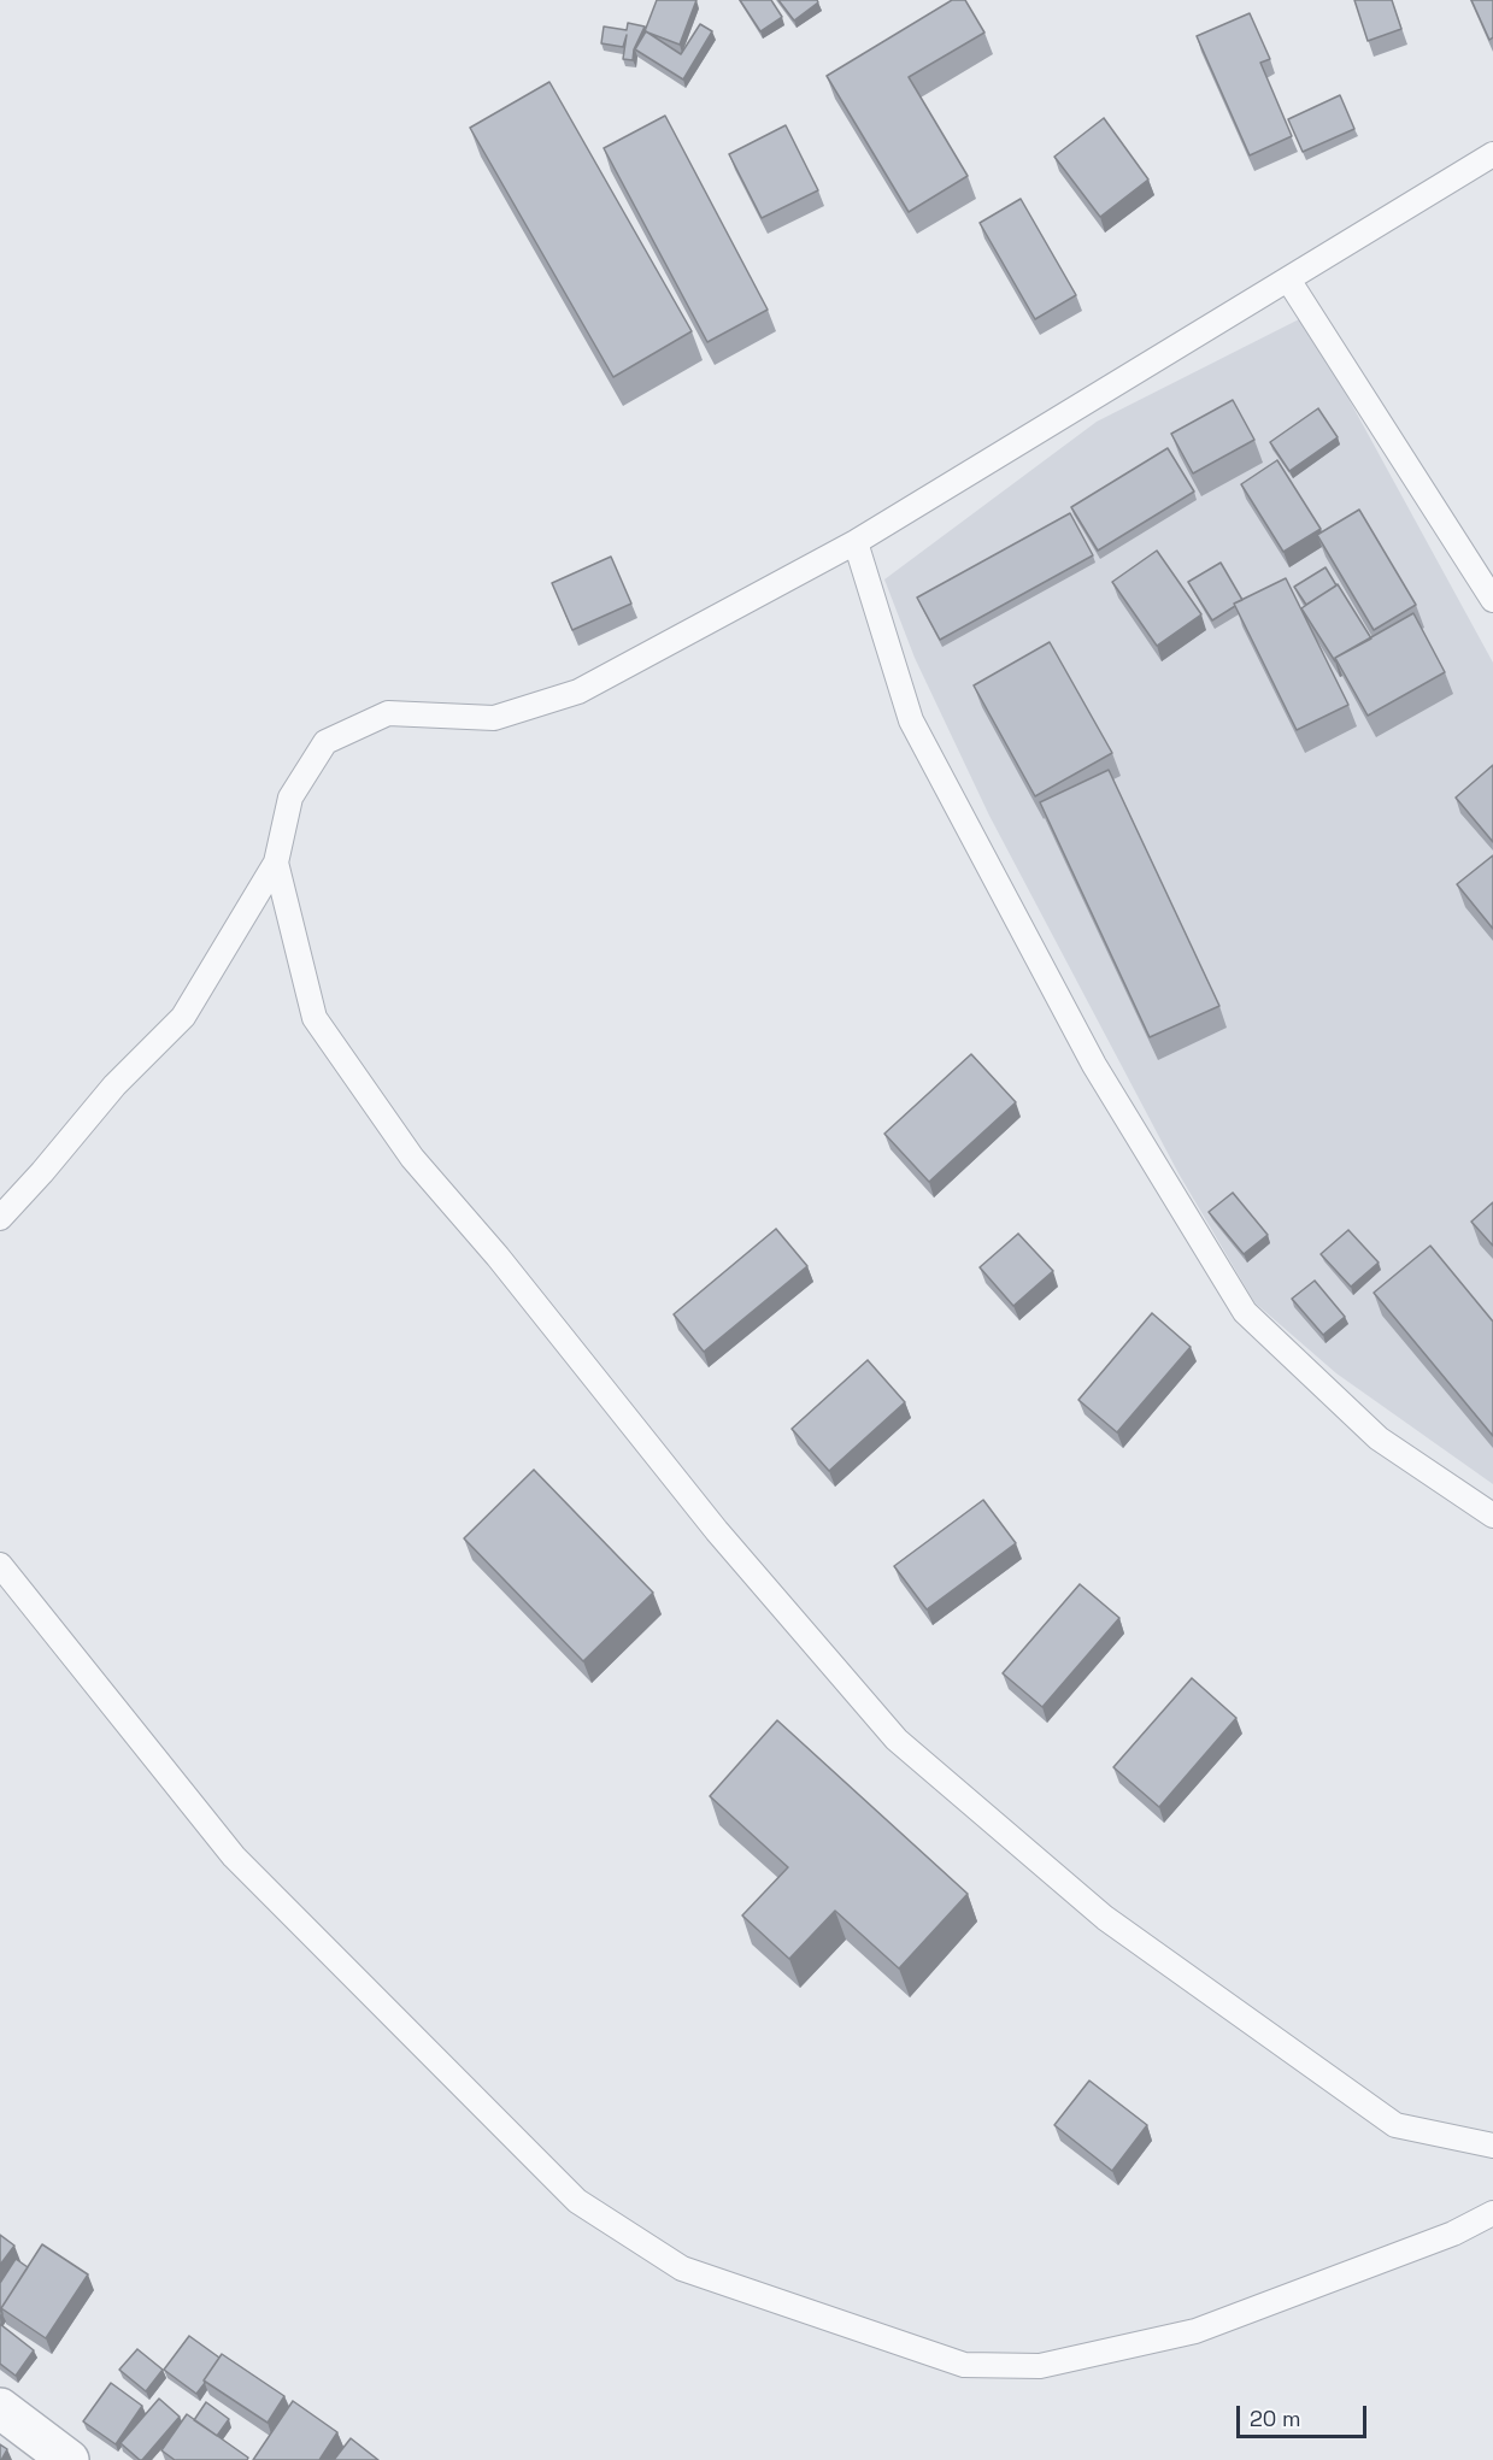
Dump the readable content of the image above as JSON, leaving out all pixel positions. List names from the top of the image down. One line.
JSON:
{"scale_bar":"20 m"}
